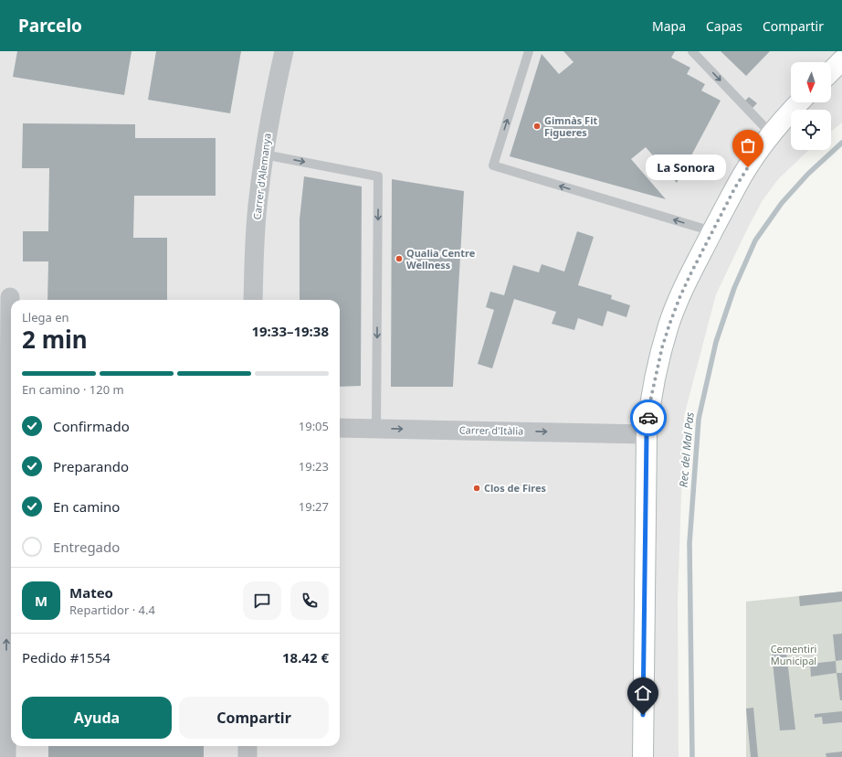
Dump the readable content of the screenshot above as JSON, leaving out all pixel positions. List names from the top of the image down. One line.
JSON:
{"streets":{"street":["Carrer d'Alemanya","Carrer d'Itàlia"]},"one_way":["Carrer d'Itàlia"],"water":["Rec del Mal Pas"],"parks":["Cementiri Municipal"],"places":["Gimnàs Fit Figueres","La Sonora","Qualia Centre Wellness","Clos de Fires"],"north":"bottom","page":{"header":"Parcelo","nav":["Mapa","Capas","Compartir"],"bubble":"La Sonora","heading":["2 min","Llega en","19:33–19:38"],"panel":["Mateo","Repartidor · 4.4","Pedido #1554","18.42 €"],"bar":"En camino · 120 m","list":[["Confirmado","19:05"],["Preparando","19:23"],["En camino","19:27"],"Entregado"],"round":"M","buttons":["Ayuda","Compartir"]}}
